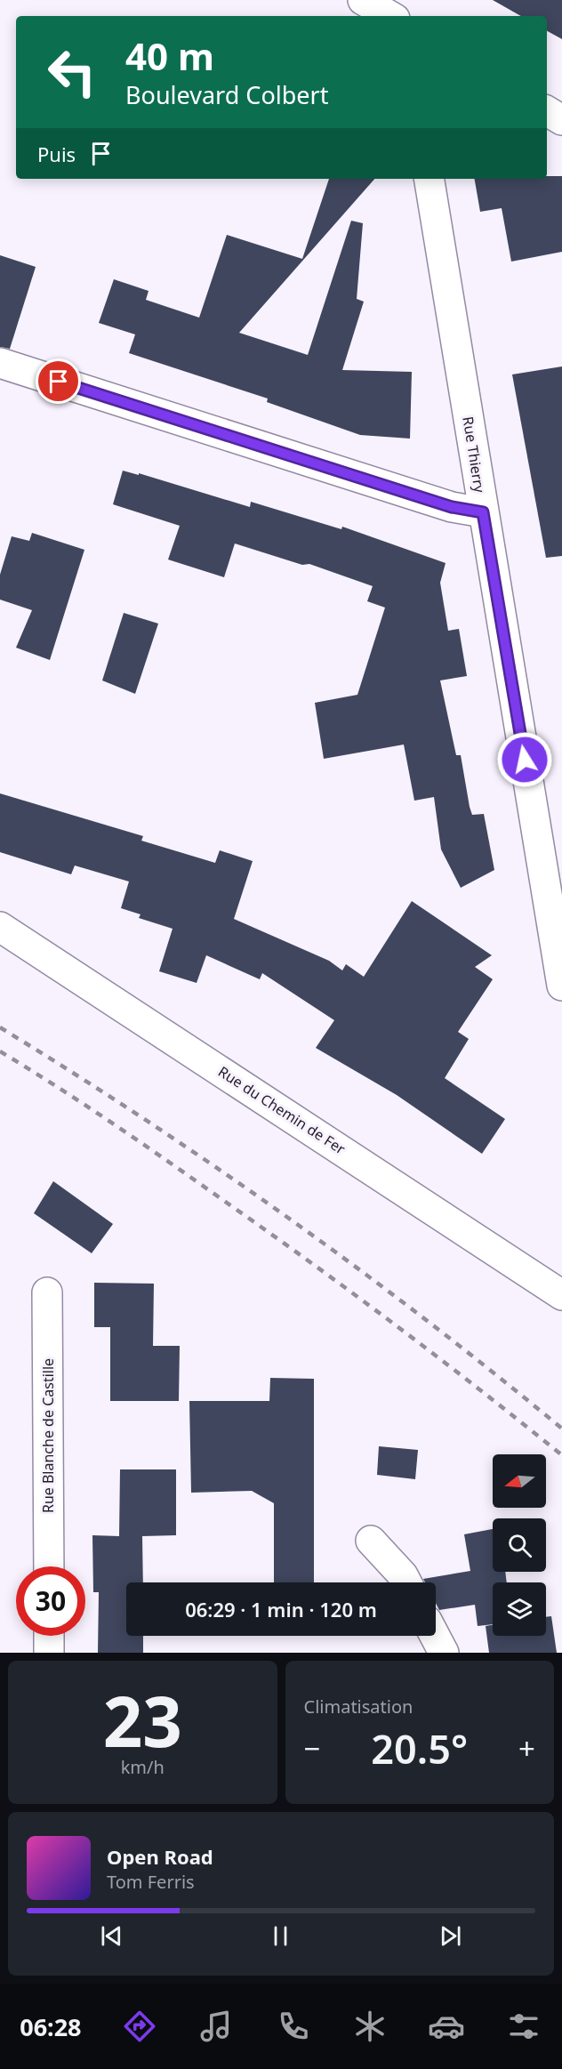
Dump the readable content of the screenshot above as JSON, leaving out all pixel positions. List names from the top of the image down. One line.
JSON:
{"streets":{"street":["Rue Thierry","Rue du Chemin de Fer","Rue Blanche de Castille"]},"north":"left","page":{"turn":["40 m","Boulevard Colbert"],"then":"Puis","limit":"30","trip":"06:29 · 1 min · 120 m","tile":[["23","km/h"],"Climatisation"],"heat":["−","20.5°","+"],"song":["Open Road","Tom Ferris"],"tabs":"06:28"}}
